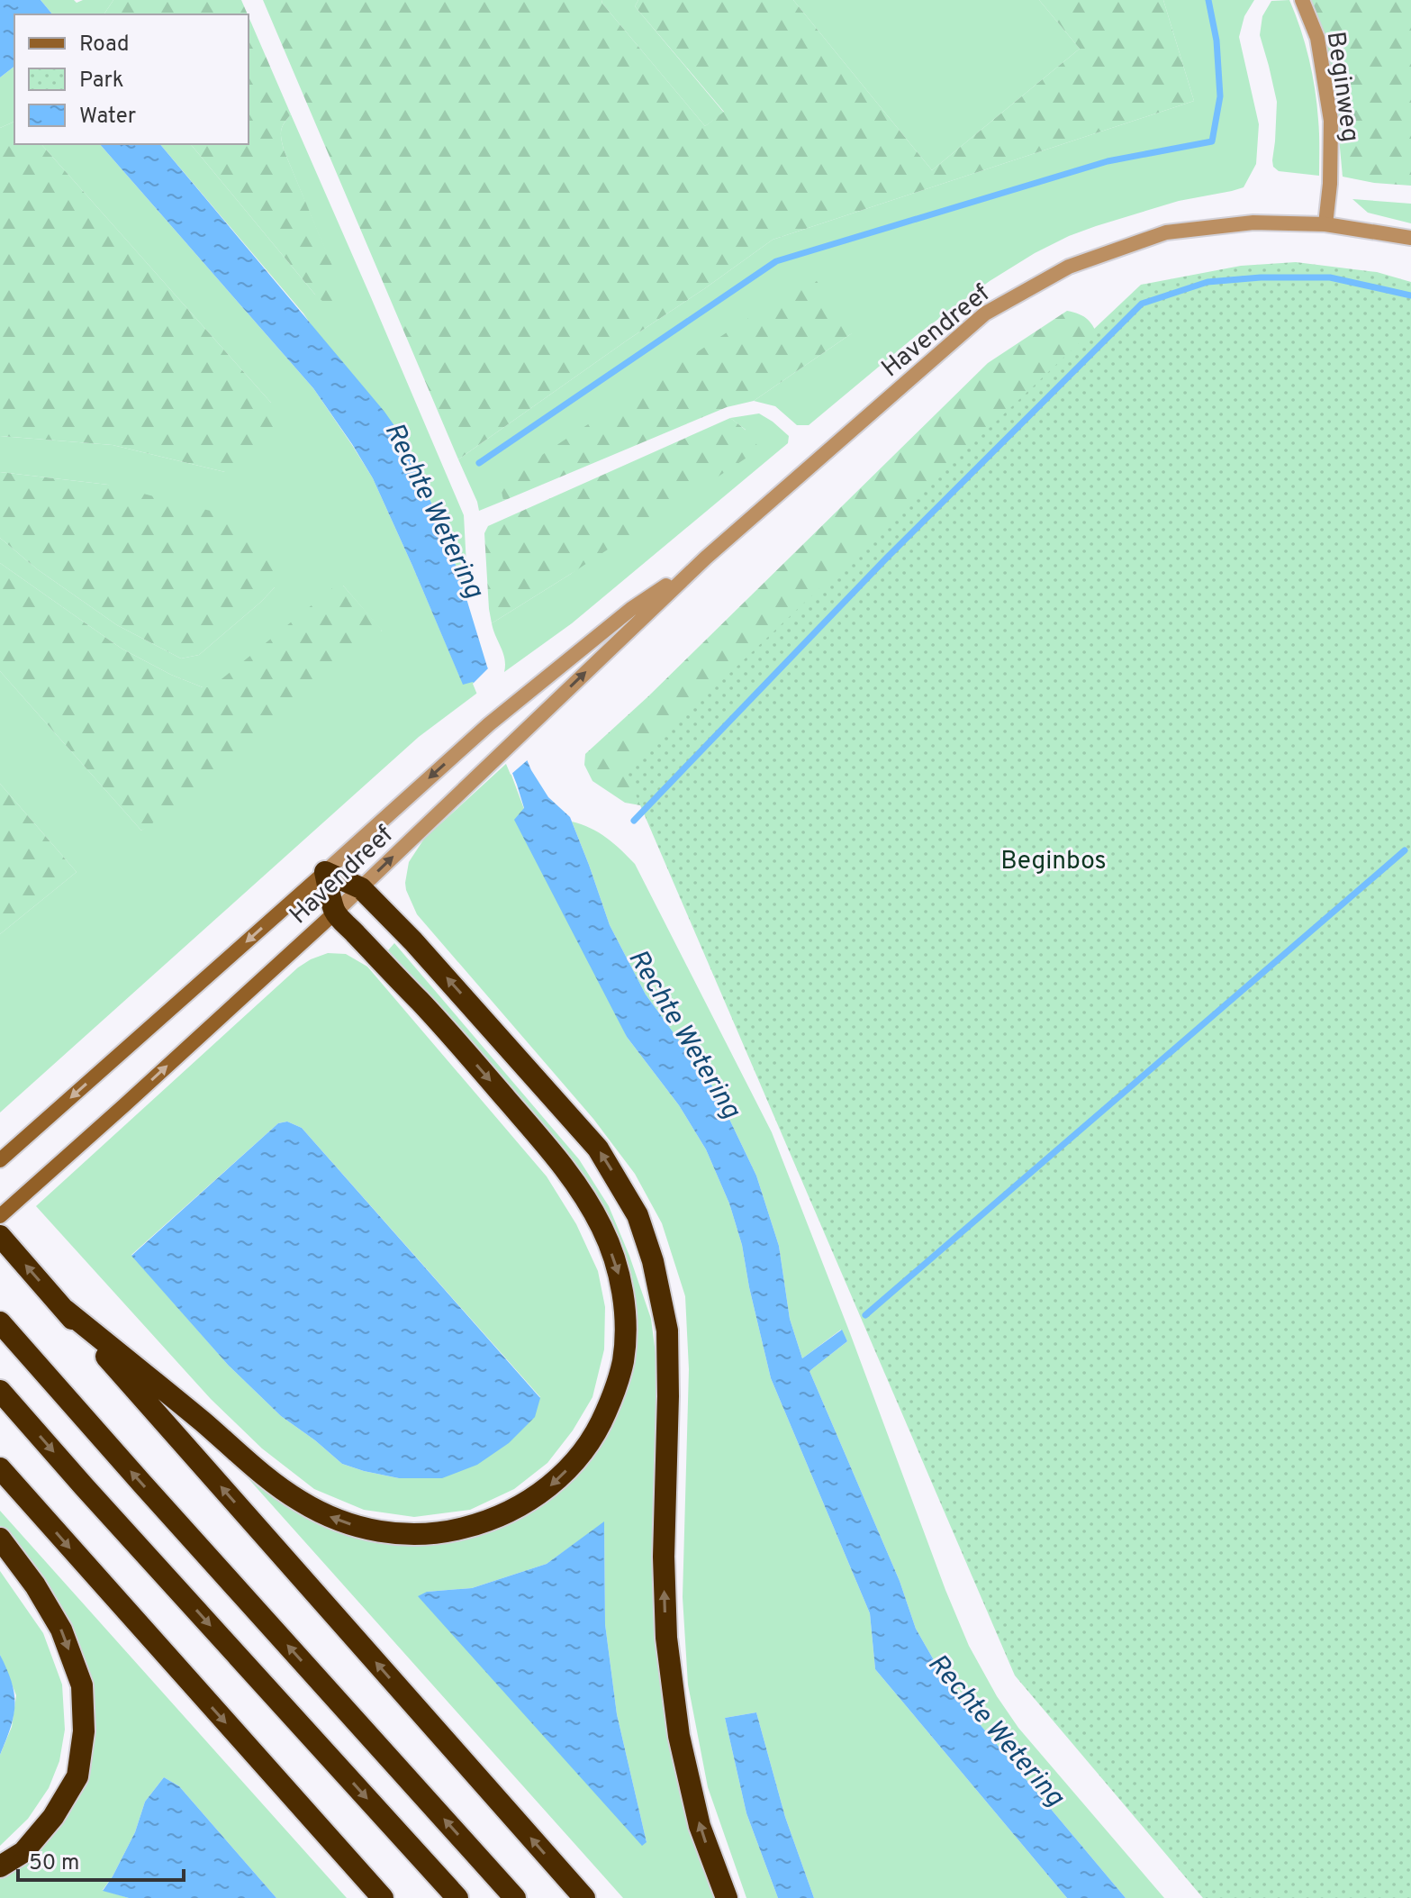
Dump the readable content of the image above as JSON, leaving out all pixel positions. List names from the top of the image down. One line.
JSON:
{"streets":{"main road":["Havendreef"],"street":["Beginweg"]},"crossings":[["Beginweg","Havendreef"]],"water":["Rechte Wetering"],"parks":["Beginbos"],"legend":["Road","Park","Water"],"scale_bar":"50 m"}
